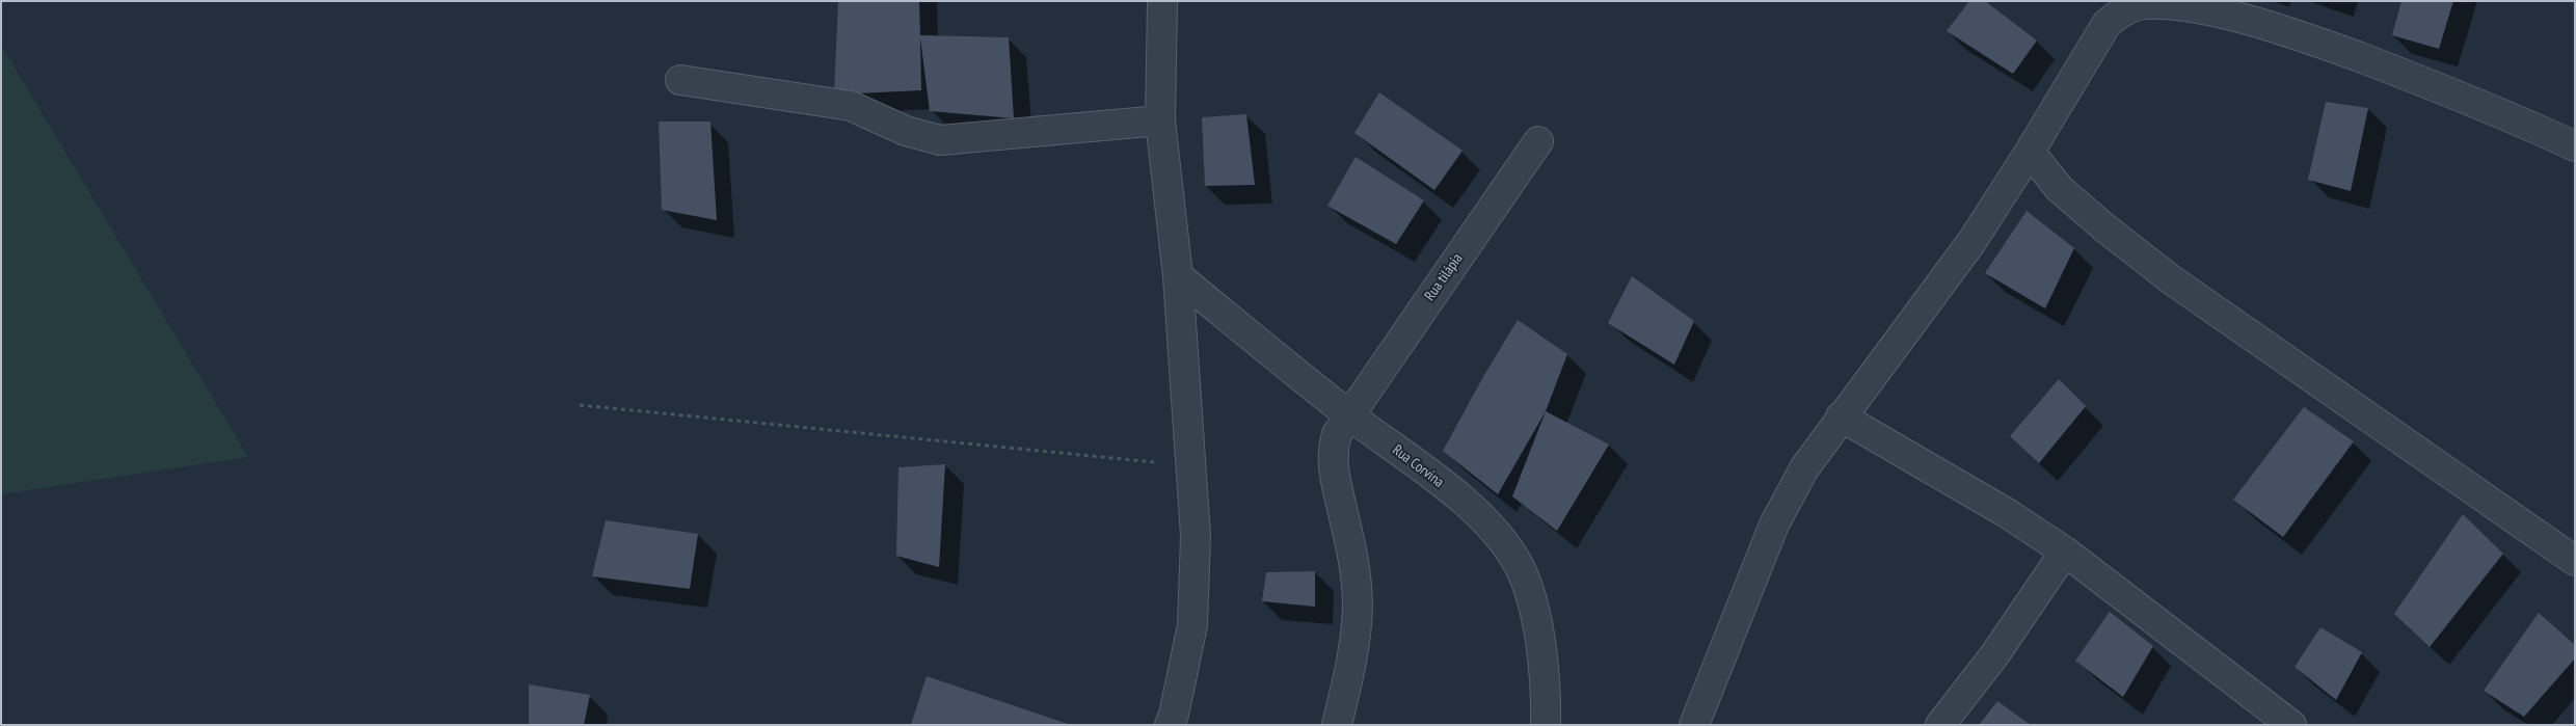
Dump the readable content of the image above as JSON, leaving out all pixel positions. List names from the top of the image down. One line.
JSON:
{"streets":{"street":["Rua tilápia","Rua Corvina"]},"crossings":[["Rua tilápia","Rua Corvina"]]}
